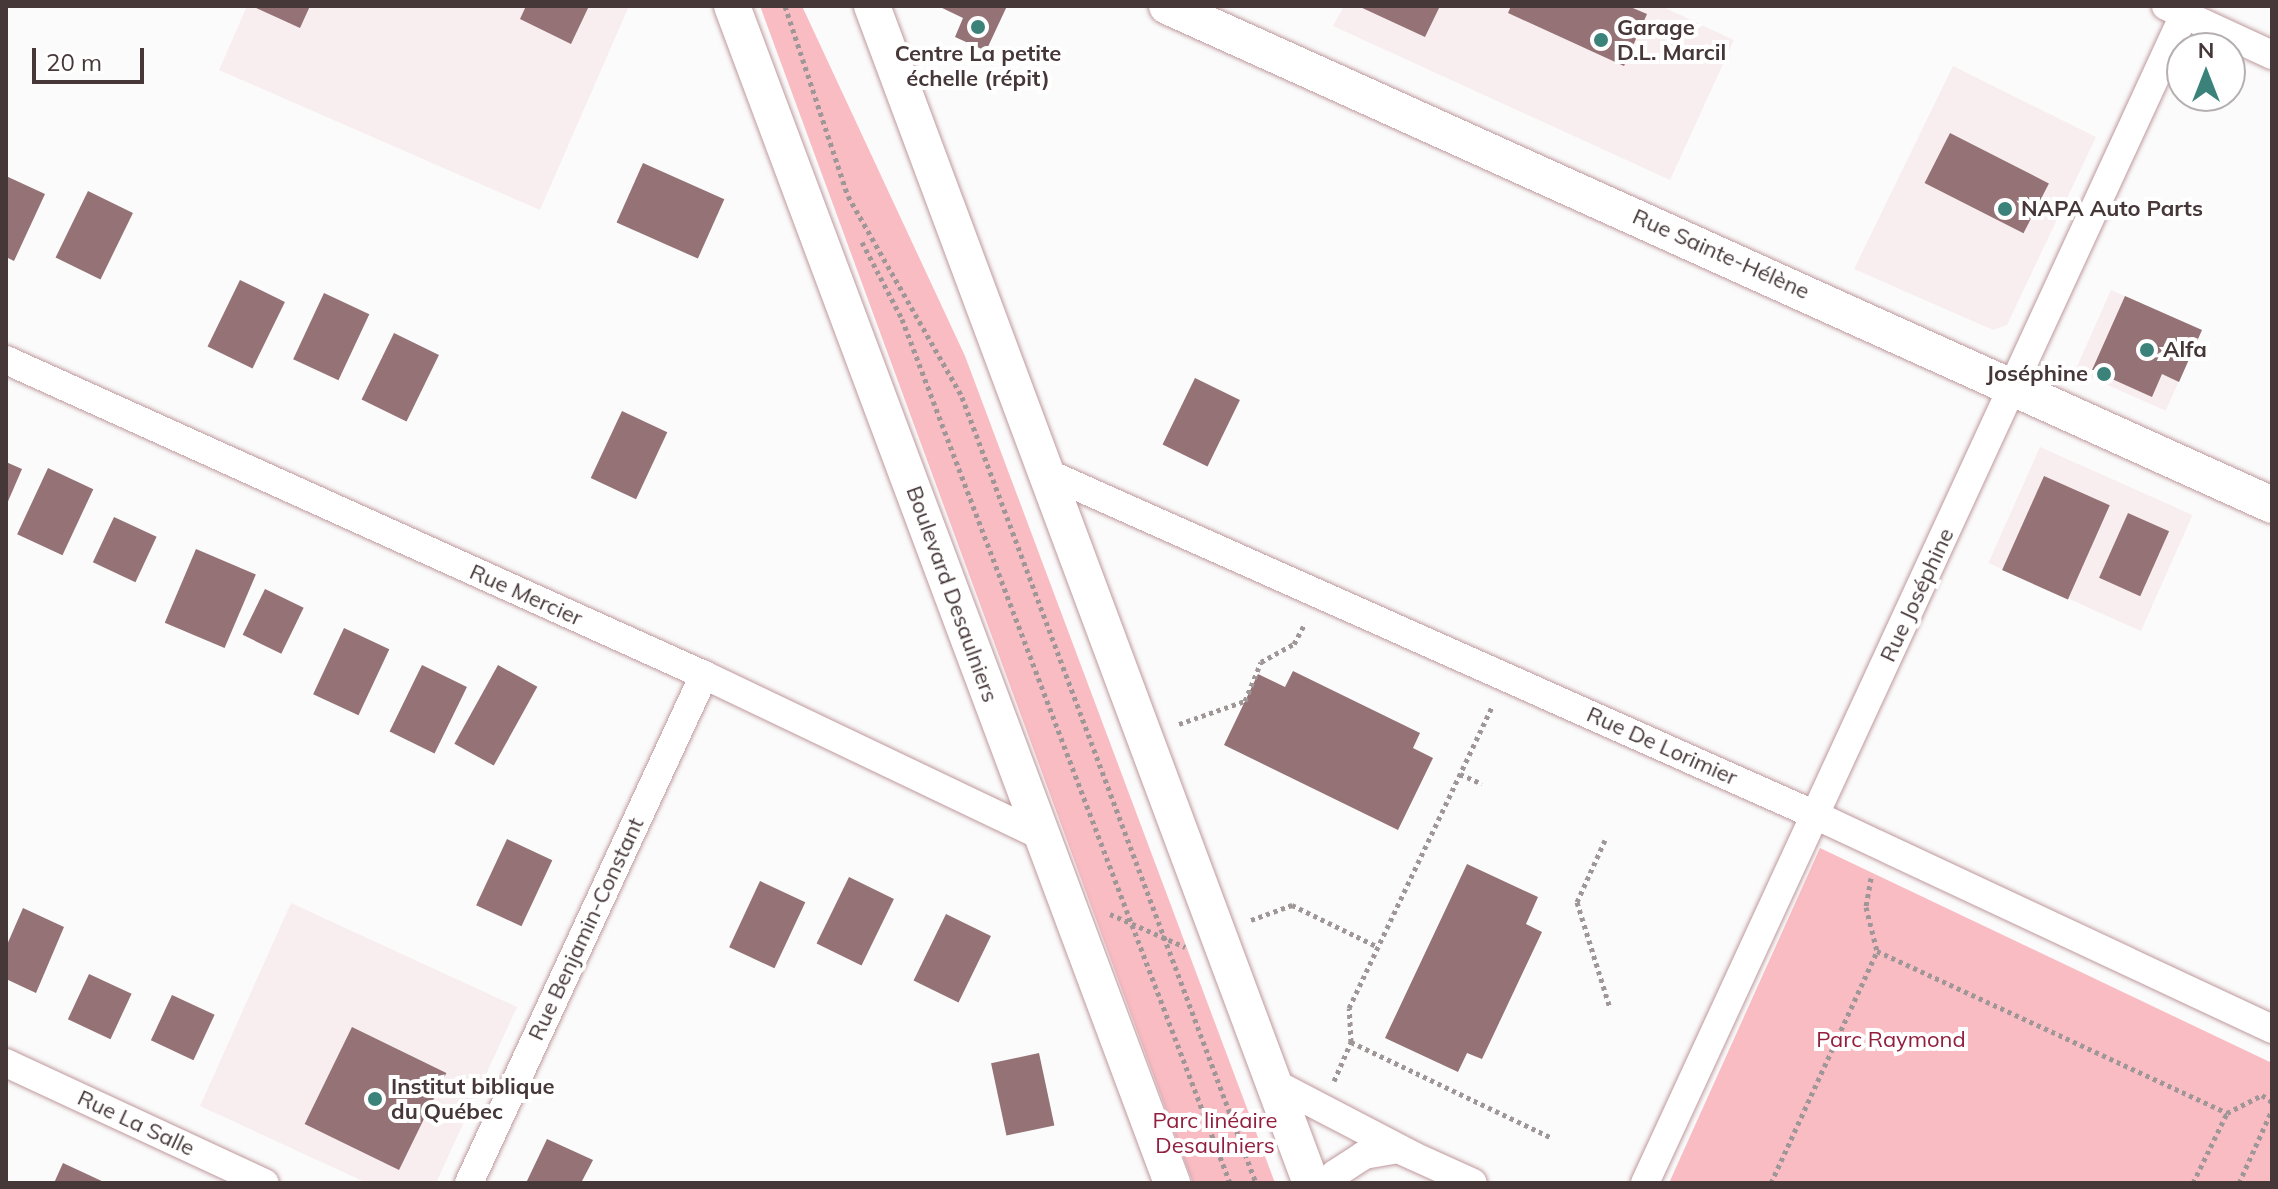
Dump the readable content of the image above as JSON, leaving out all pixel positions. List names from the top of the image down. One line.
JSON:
{"streets":{"street":["Rue Sainte-Hélène","Boulevard Desaulniers","Rue Mercier","Rue Joséphine","Rue De Lorimier","Rue Benjamin-Constant","Rue La Salle"]},"crossings":[["Rue Sainte-Hélène","Rue Joséphine"],["Boulevard Desaulniers","Rue Mercier"],["Rue Mercier","Rue Benjamin-Constant"],["Rue Joséphine","Rue De Lorimier"]],"parks":["Parc Raymond","Parc linéaire Desaulniers"],"places":["Centre La petite échelle (répit)","Garage D.L. Marcil","NAPA Auto Parts","Alfa","Joséphine","Institut biblique du Québec"],"scale_bar":"20 m","north":"top"}
